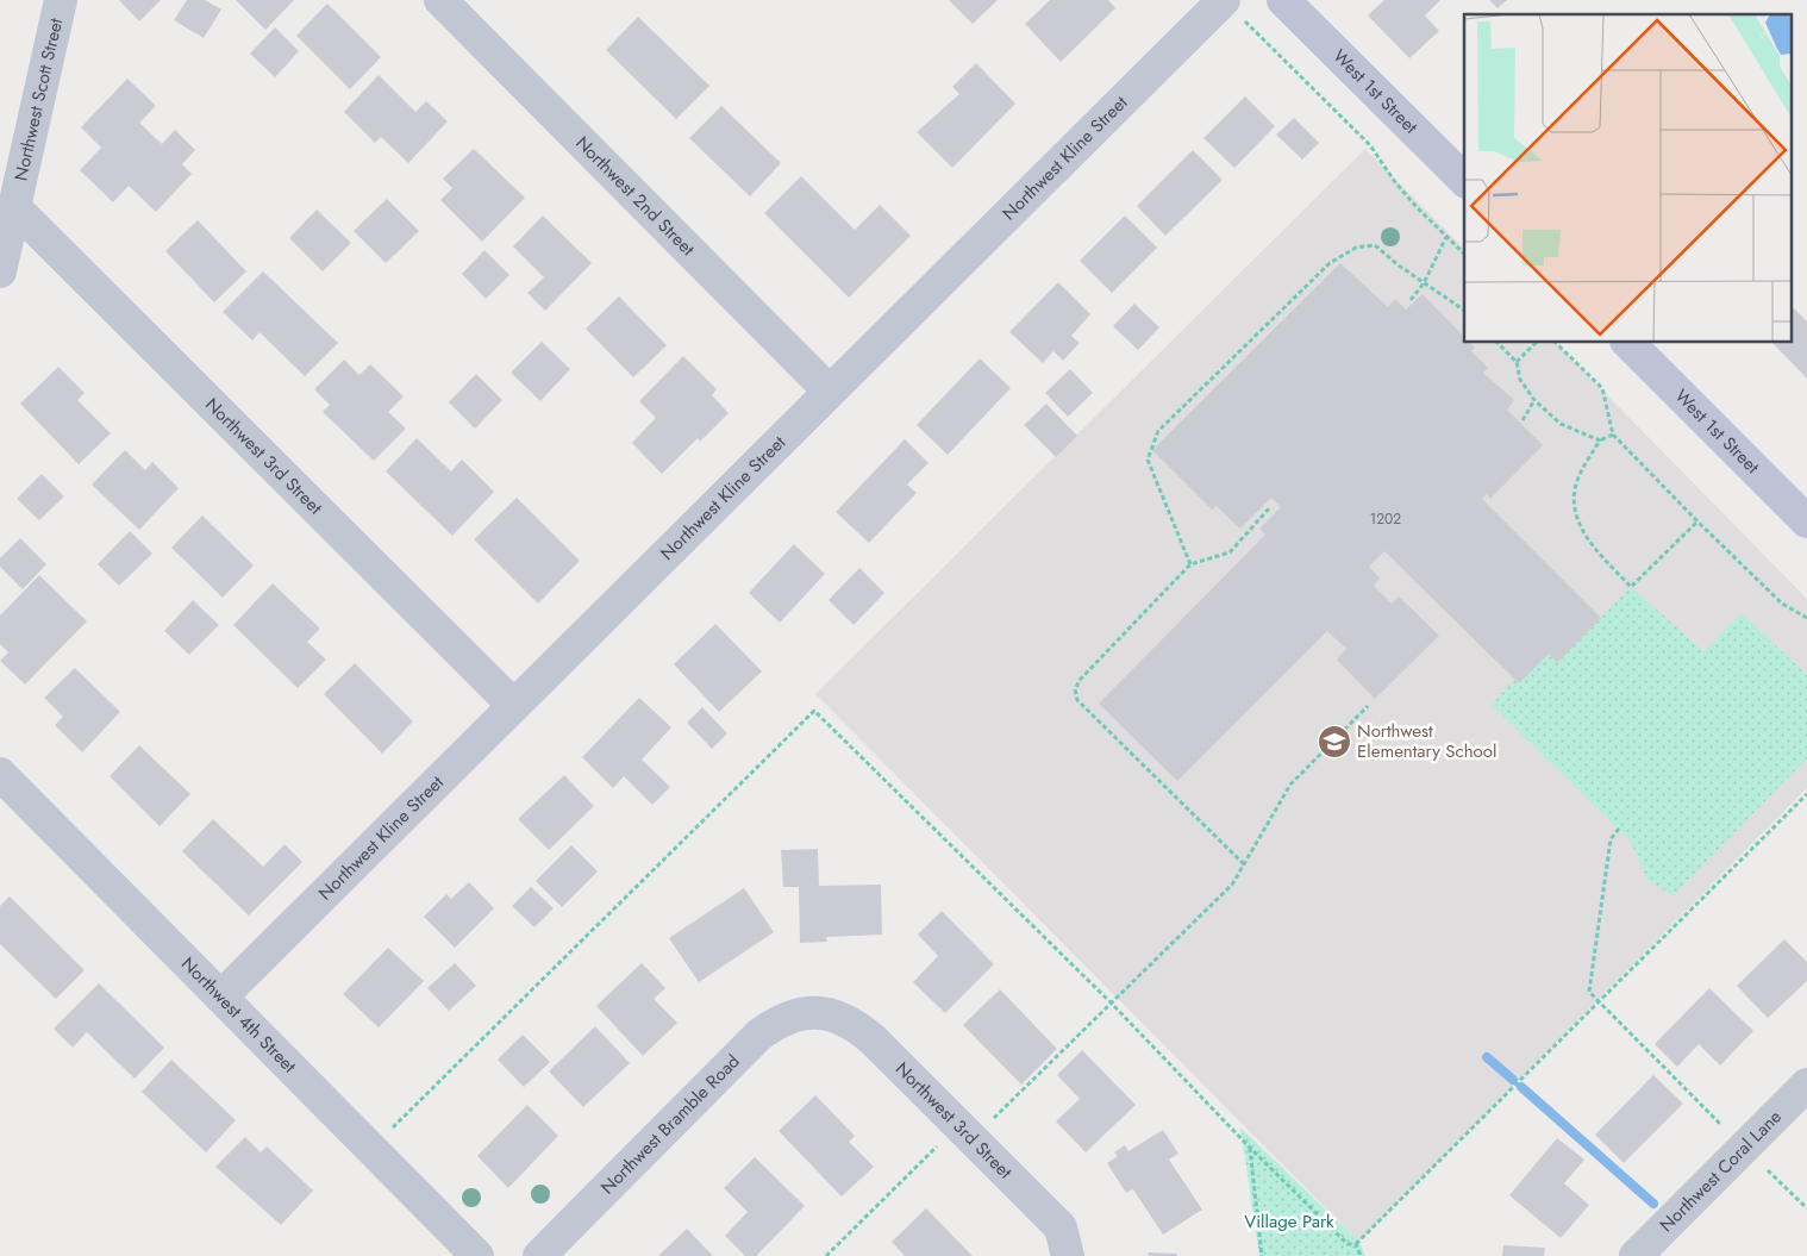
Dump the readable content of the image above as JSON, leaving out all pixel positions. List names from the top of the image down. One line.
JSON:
{"streets":{"main road":["West 1st Street"],"street":["Northwest Scott Street","Northwest Kline Street","Northwest 2nd Street","Northwest 3rd Street","Northwest 4th Street","Northwest Bramble Road","Northwest Coral Lane"]},"crossings":[["Northwest Scott Street","Northwest 3rd Street"],["Northwest Kline Street","Northwest 2nd Street"],["Northwest Kline Street","Northwest 3rd Street"],["Northwest Kline Street","Northwest 4th Street"],["Northwest 3rd Street","Northwest Bramble Road"]],"parks":["Village Park"],"places":{"school or university":["Northwest Elementary School"]},"house_numbers":["1202"]}
